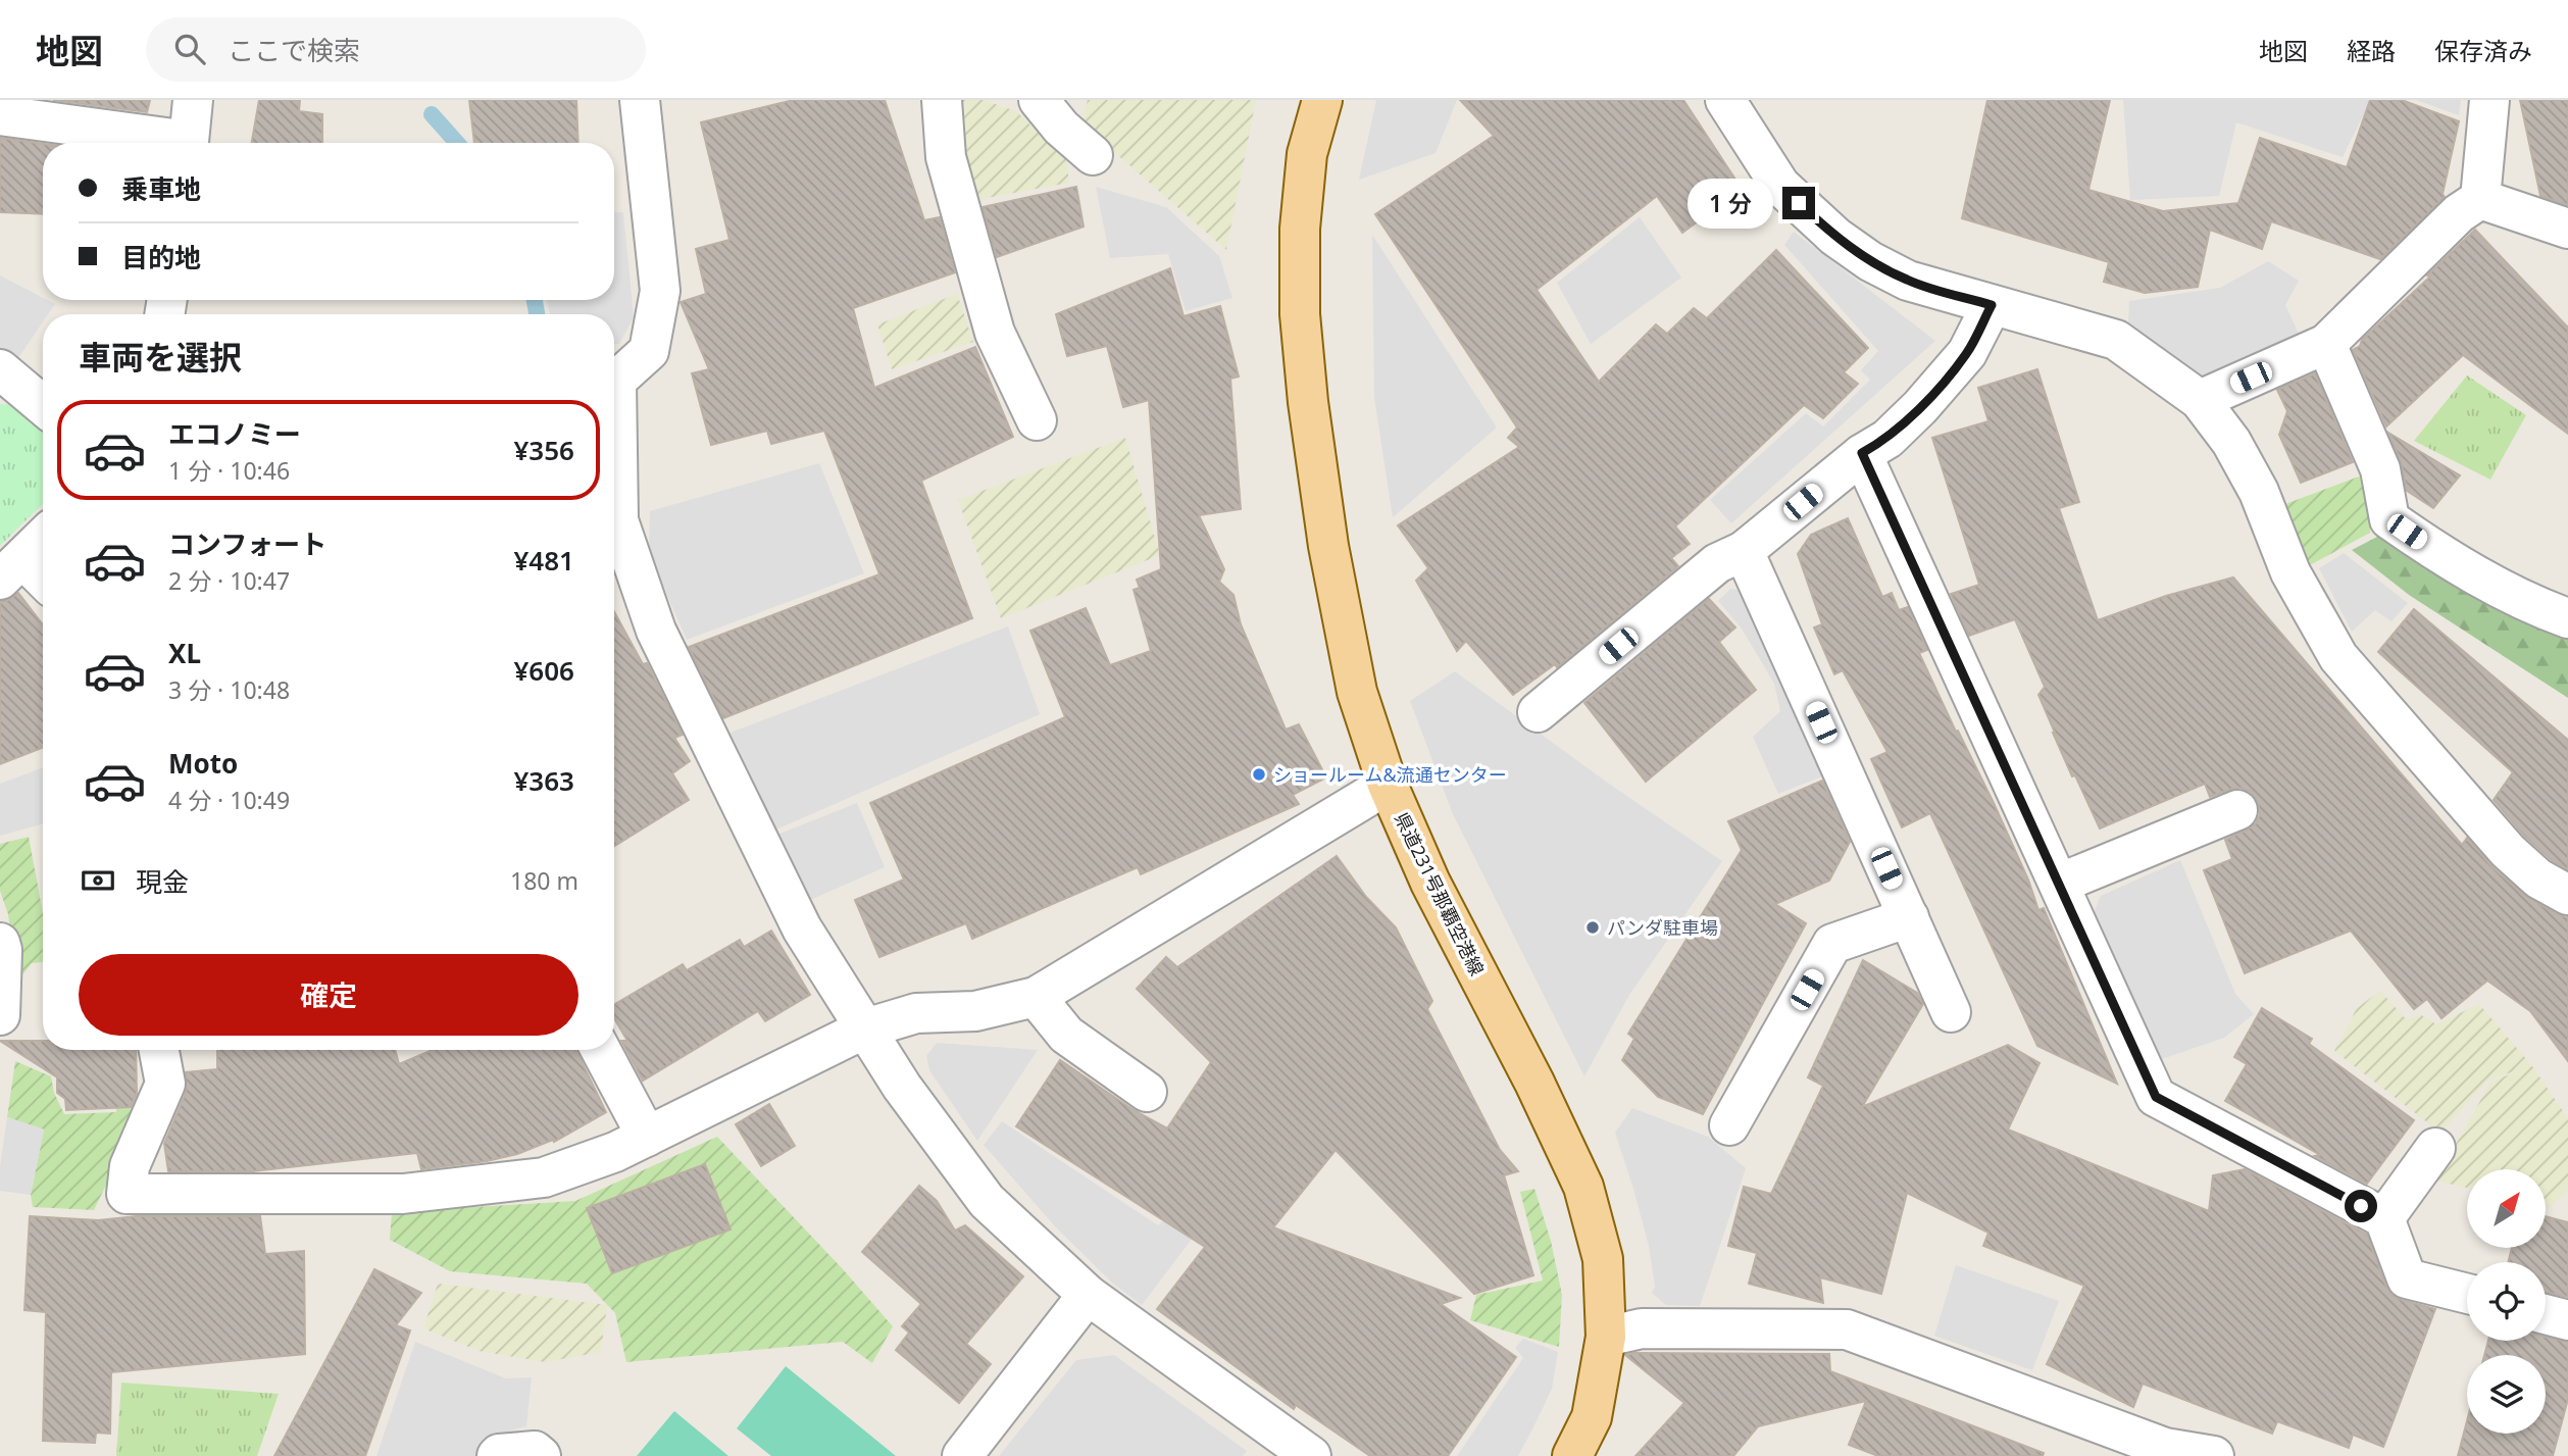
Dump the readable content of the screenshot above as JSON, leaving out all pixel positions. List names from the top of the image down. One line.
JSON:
{"streets":{"main road":["県道231号那覇空港線"]},"places":["ショールーム&流通センター","パンダ駐車場"],"north":"top right","page":{"header":"地図","search":"ここで検索","nav":["地図","経路","保存済み"],"banner":["乗車地","目的地"],"bubble":"1 分","heading":"車両を選択","list":[{"name":"エコノミー","note":"1 分 · 10:46","value":"¥356"},{"name":"コンフォート","note":"2 分 · 10:47","value":"¥481"},{"name":"XL","note":"3 分 · 10:48","value":"¥606"},{"name":"Moto","note":"4 分 · 10:49","value":"¥363"}],"pay":["現金","180 m"],"buttons":"確定"}}
